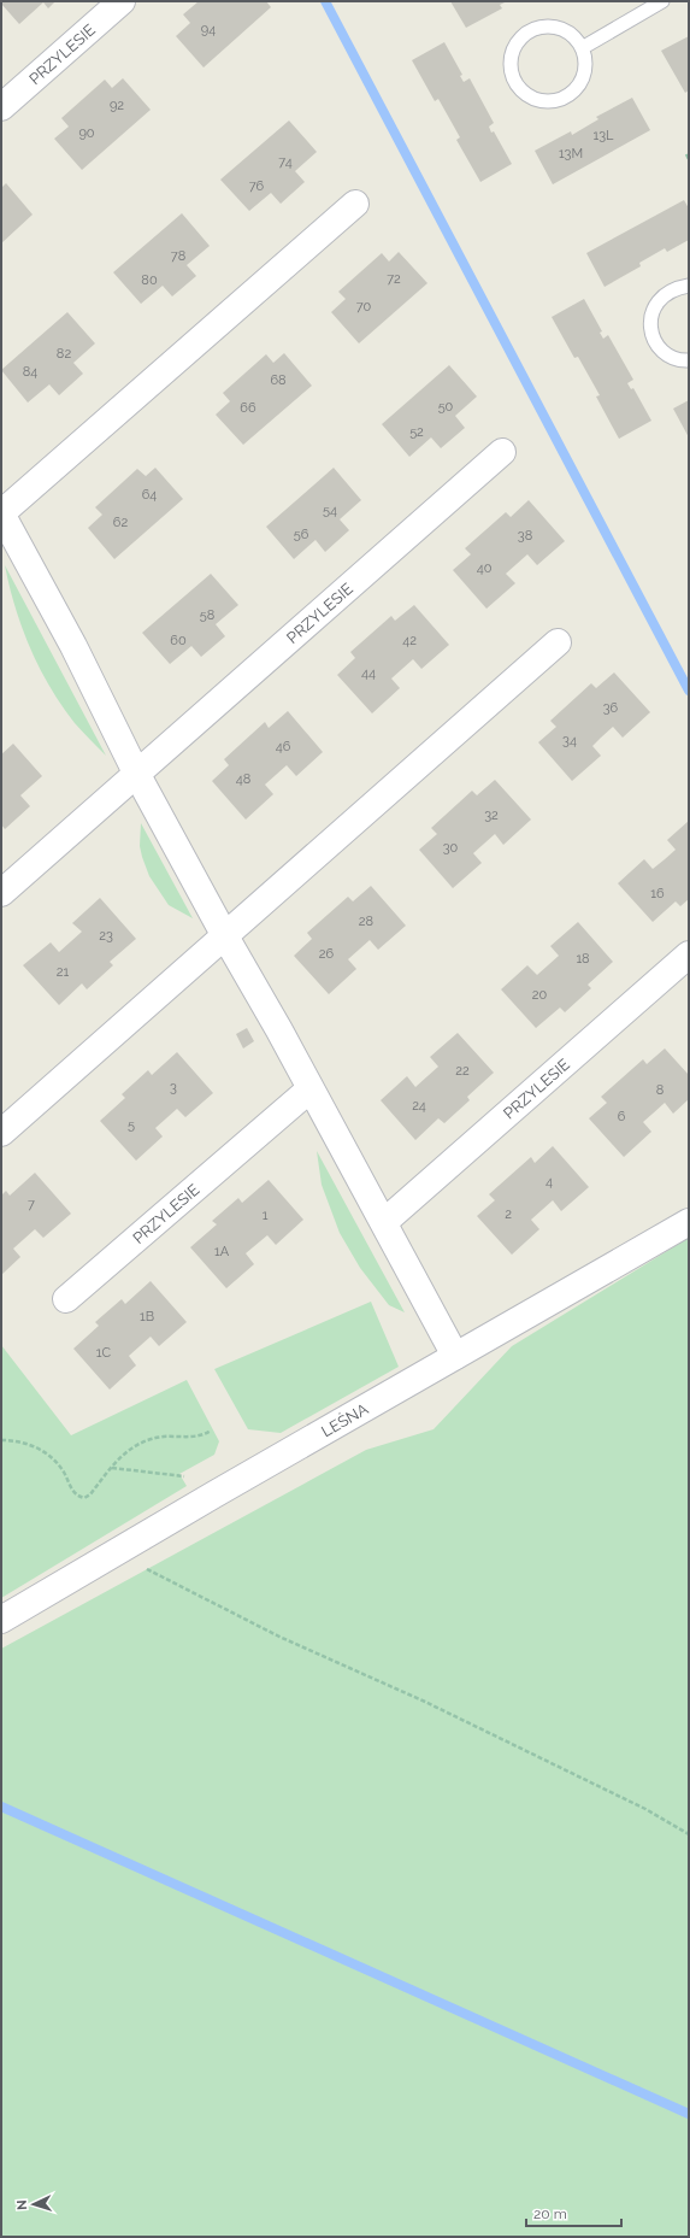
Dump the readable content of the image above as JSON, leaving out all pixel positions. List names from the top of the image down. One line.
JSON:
{"streets":{"street":["PRZYLESIE","LEŚNA"]},"house_numbers":["94","92","90","13L","13M","74","76","78","72","80","70","82","84","68","50","66","52","64","54","62","56","38","40","58","60","42","44","36","34","46","48","32","30","16","28","23","26","18","21","20","22","3","8","24","6","5","4","7","2","1","1A","1B","1C"],"scale_bar":"20 m","north":"left"}
